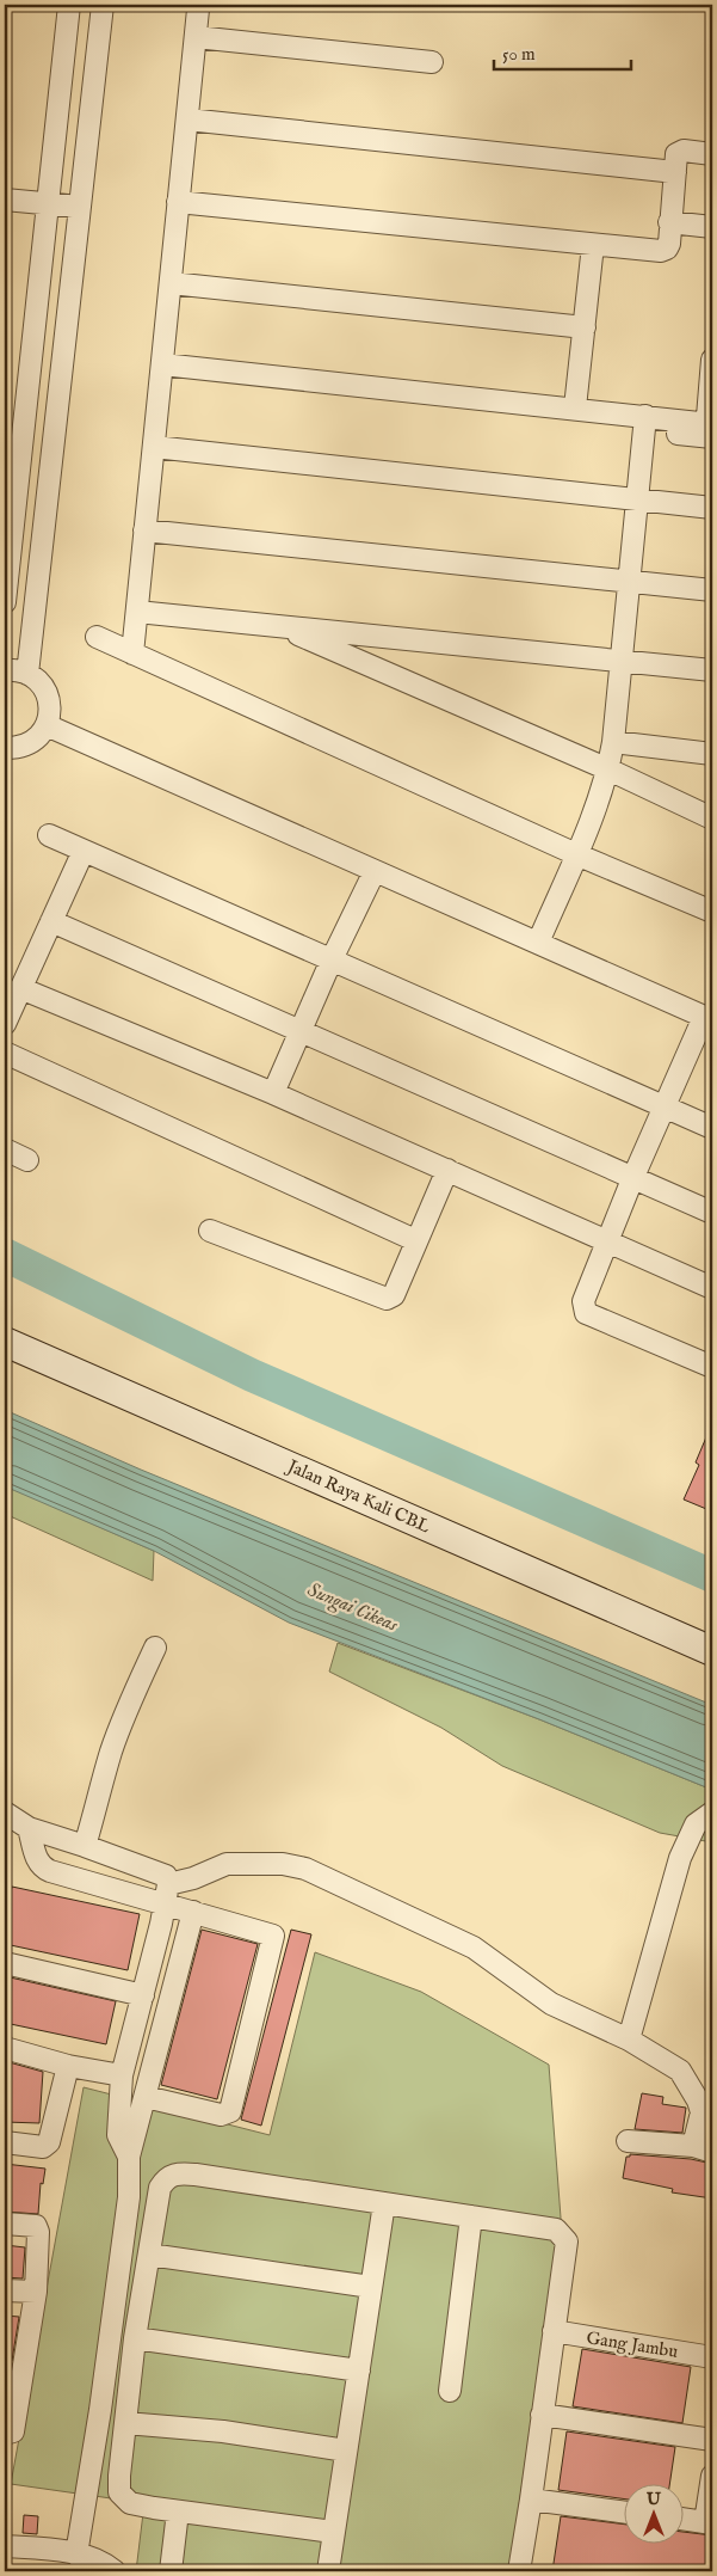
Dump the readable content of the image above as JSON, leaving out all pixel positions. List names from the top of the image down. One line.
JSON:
{"streets":{"main road":["Jalan Raya Kali CBL"],"street":["Gang Jambu"]},"water":["Sungai Cikeas"],"scale_bar":"50 m","north":"top"}
